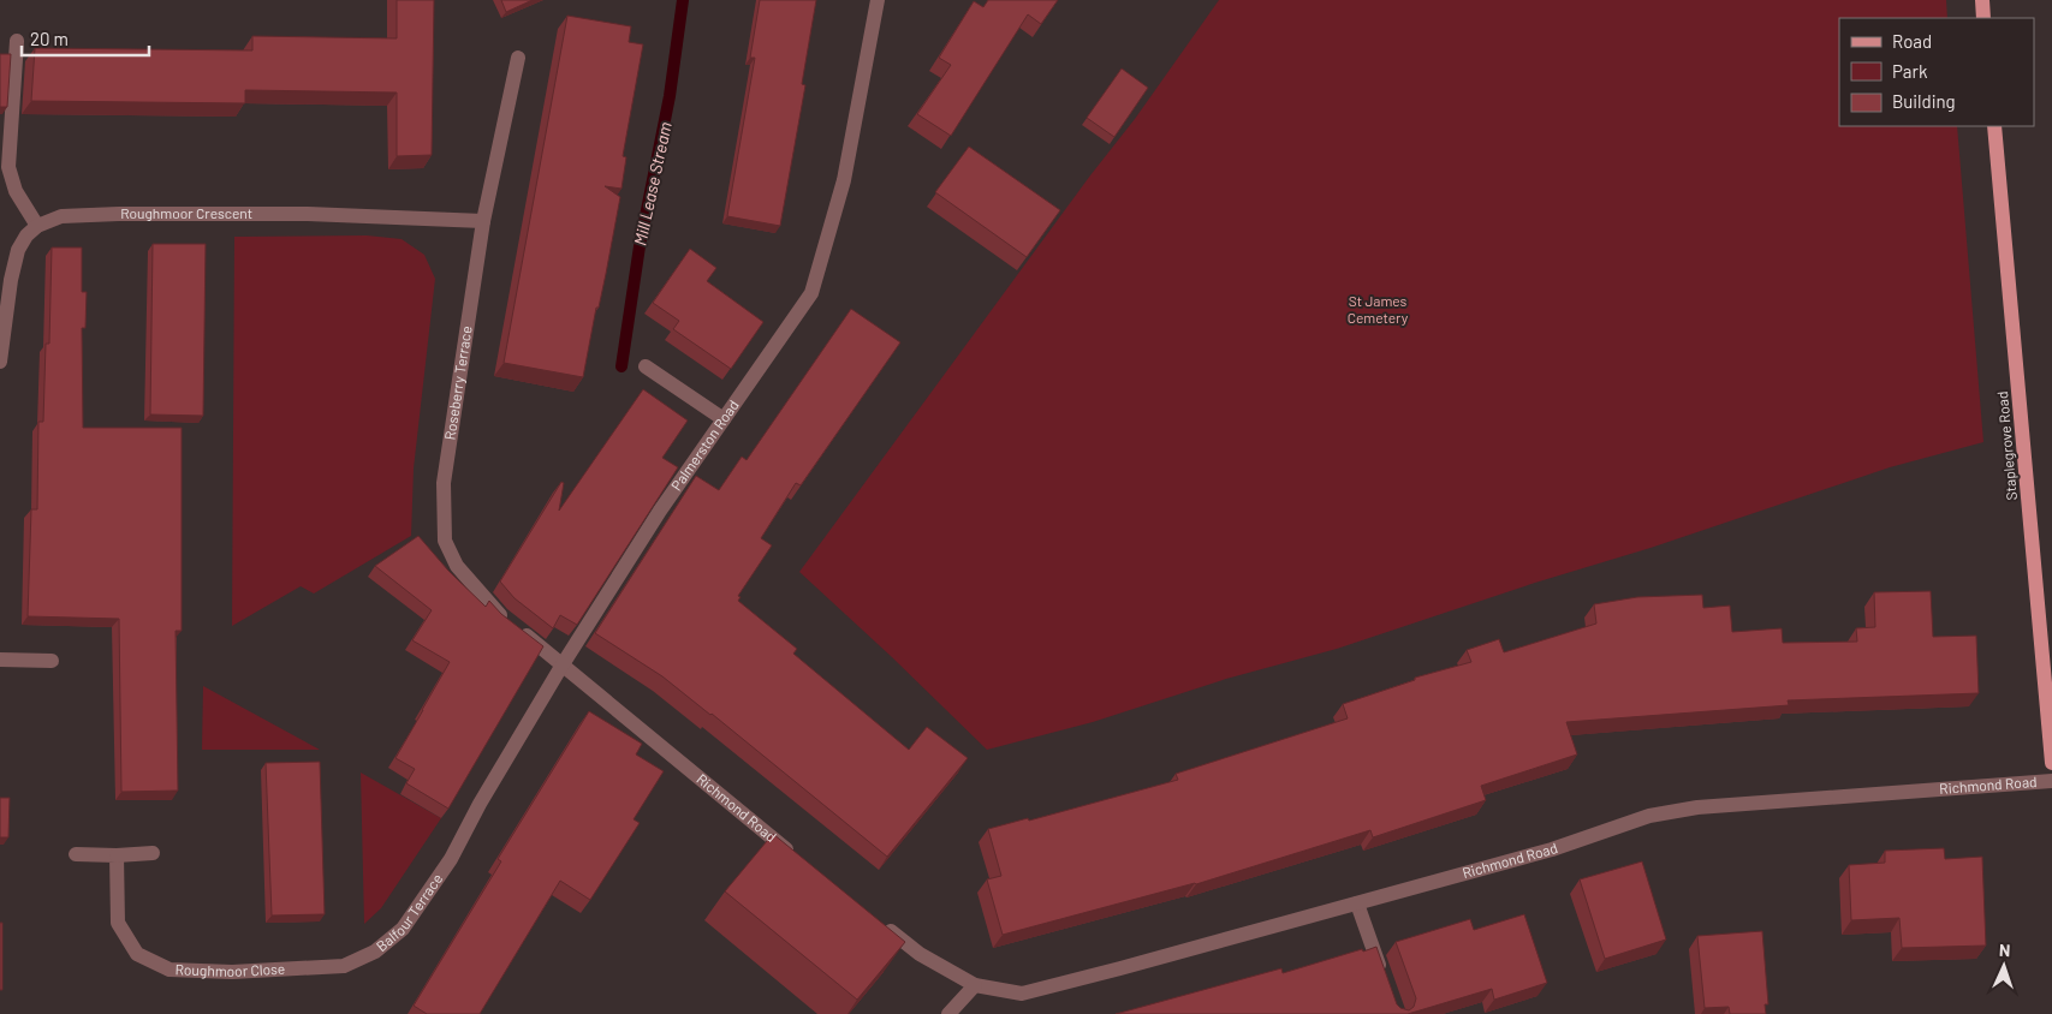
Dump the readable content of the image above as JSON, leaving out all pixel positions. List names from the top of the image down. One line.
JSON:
{"streets":{"main road":["Staplegrove Road"],"street":["Roughmoor Crescent","Roseberry Terrace","Palmerston Road","Richmond Road","Balfour Terrace","Roughmoor Close"]},"crossings":[["Roughmoor Crescent","Roseberry Terrace"],["Roseberry Terrace","Palmerston Road"],["Roseberry Terrace","Richmond Road"],["Palmerston Road","Richmond Road"],["Palmerston Road","Balfour Terrace"],["Balfour Terrace","Roughmoor Close"]],"water":["Mill Lease Stream"],"parks":["St James Cemetery"],"legend":["Road","Park","Building"],"scale_bar":"20 m","north":"top"}
